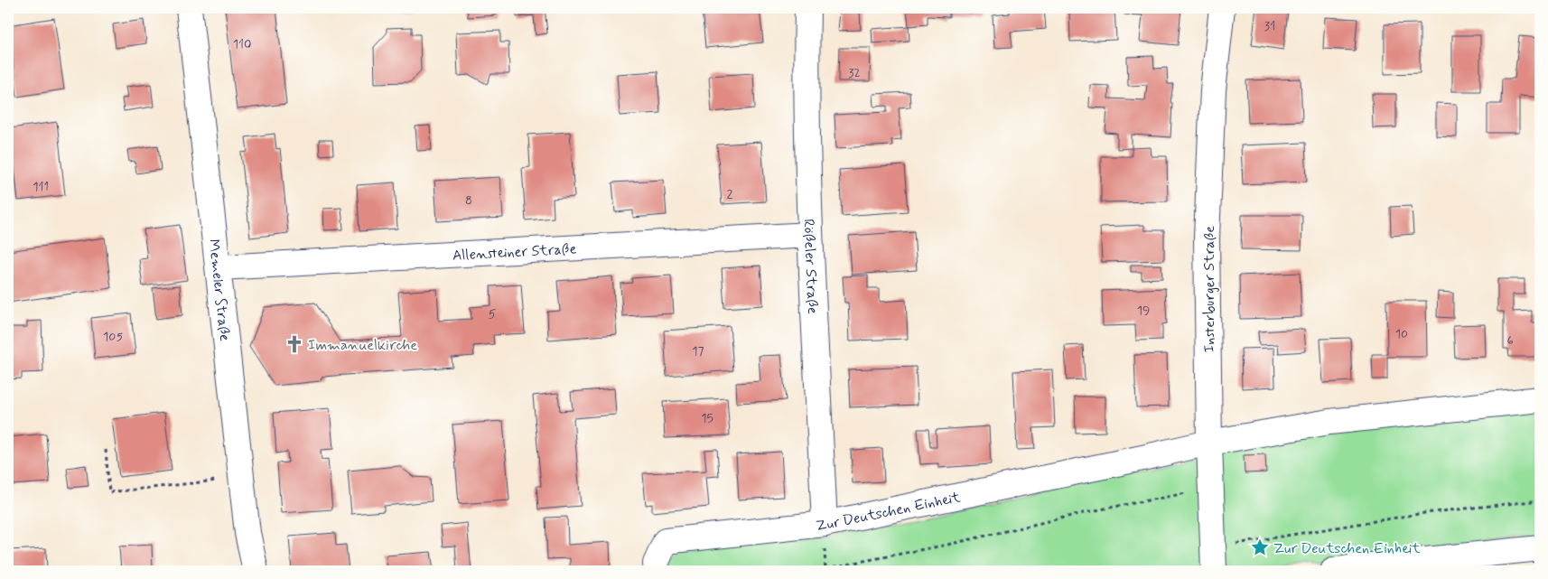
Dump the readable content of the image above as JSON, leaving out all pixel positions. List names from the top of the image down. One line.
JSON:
{"streets":{"street":["Allensteiner Straße","Rößeler Straße","Insterburger Straße","Memeler Straße","Zur Deutschen Einheit"]},"crossings":[["Allensteiner Straße","Rößeler Straße"],["Allensteiner Straße","Memeler Straße"],["Rößeler Straße","Zur Deutschen Einheit"],["Insterburger Straße","Zur Deutschen Einheit"]],"places":{"church":["Immanuelkirche"],"place":["Zur Deutschen Einheit"]},"house_numbers":["31","110","32","111","2","8","19","5","10","105","6","17","15"]}
